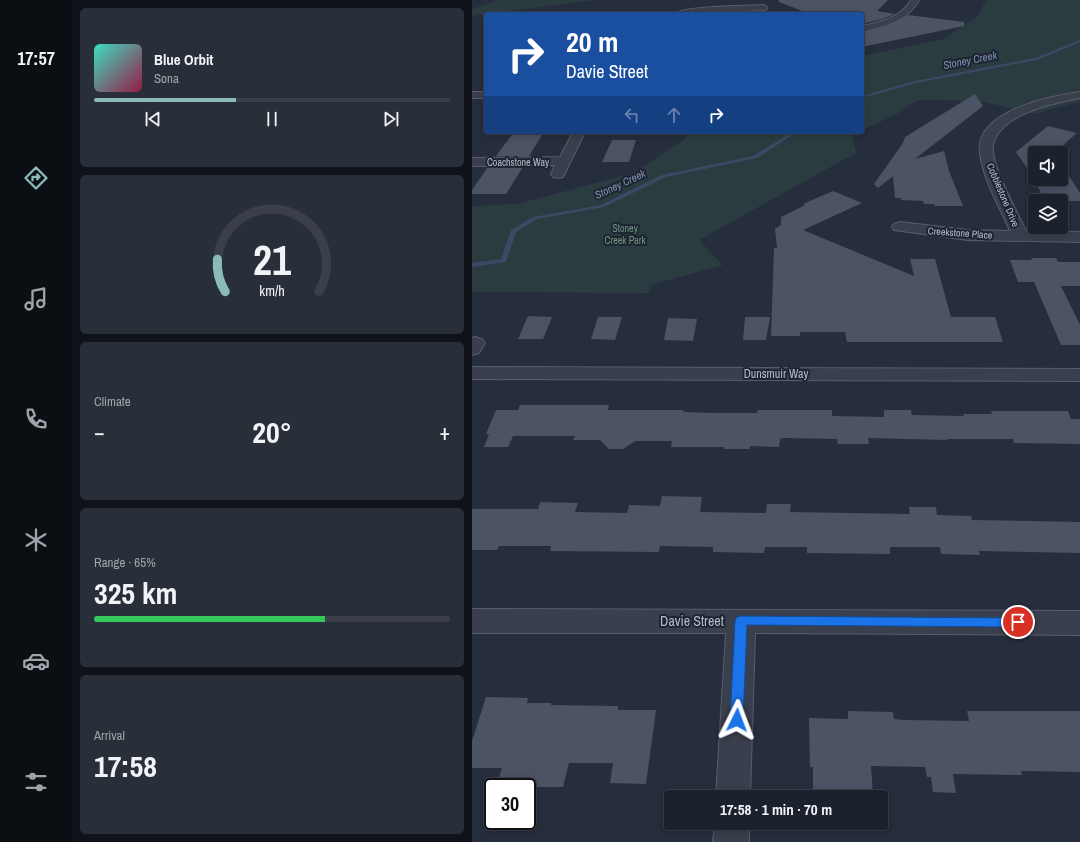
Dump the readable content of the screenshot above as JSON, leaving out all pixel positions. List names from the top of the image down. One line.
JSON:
{"streets":{"street":["Coachstone Way","Cobblestone Drive","Creekstone Place","Dunsmuir Way","Davie Street"]},"crossings":[["Cobblestone Drive","Creekstone Place"]],"water":["Stoney Creek"],"parks":["Stoney Creek Park"],"page":{"tabs":"17:57","turn":["20 m","Davie Street"],"song":["Blue Orbit","Sona"],"tile":["Climate",["Range · 65%","325 km"],["Arrival","17:58"]],"heat":["−","20°","+"],"limit":"30","trip":"17:58 · 1 min · 70 m","gauge":["21","km/h"]}}
